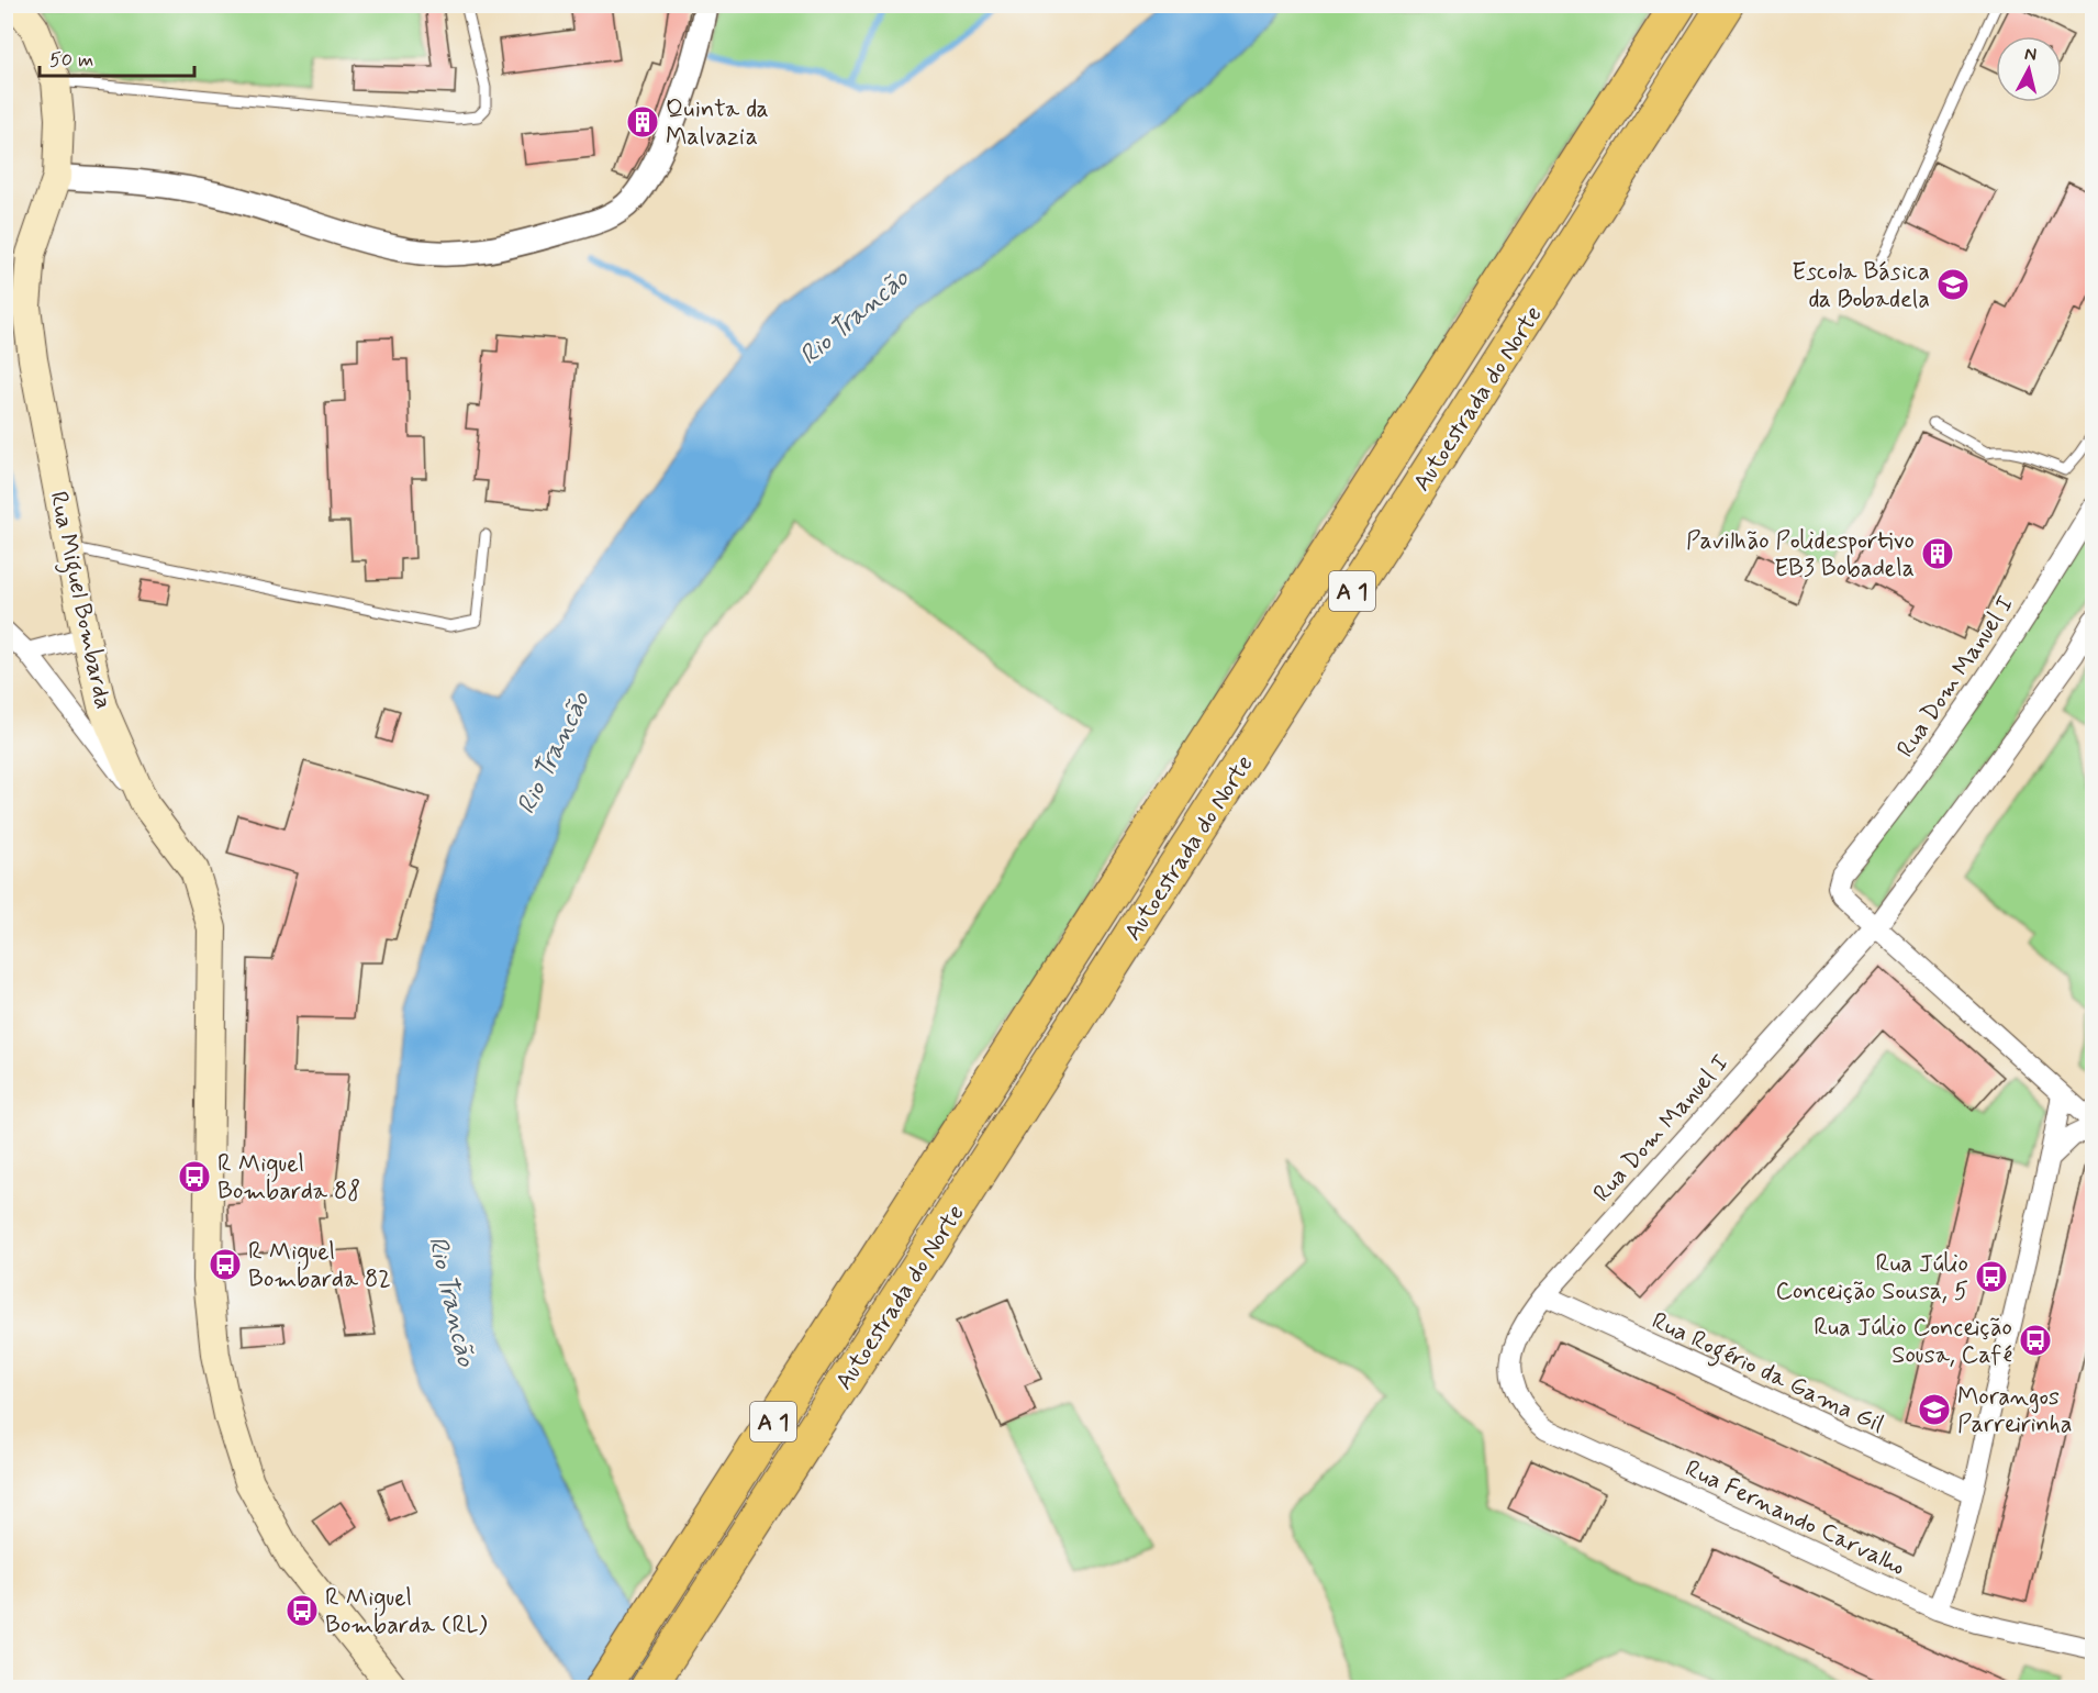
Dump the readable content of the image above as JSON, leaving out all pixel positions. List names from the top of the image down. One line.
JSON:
{"streets":{"highway":["Autoestrada do Norte","A 1"],"main road":["Rua Miguel Bombarda"],"street":["Rua Dom Manuel I","Rua Rogério da Gama Gil","Rua Fernando Carvalho"]},"crossings":[["Rua Dom Manuel I","Rua Rogério da Gama Gil"],["Rua Dom Manuel I","Rua Fernando Carvalho"]],"water":["Rio Trancão"],"places":{"building":["Quinta da Malvazia","Pavilhão Polidesportivo EB3 Bobadela"],"school or university":["Escola Básica da Bobadela","Morangos Parreirinha"],"bus stop":["R Miguel Bombarda 88","R Miguel Bombarda 82","Rua Júlio Conceição Sousa, 5","Rua Júlio Conceição Sousa, Café","R Miguel Bombarda (RL)"]},"scale_bar":"50 m","north":"top"}
